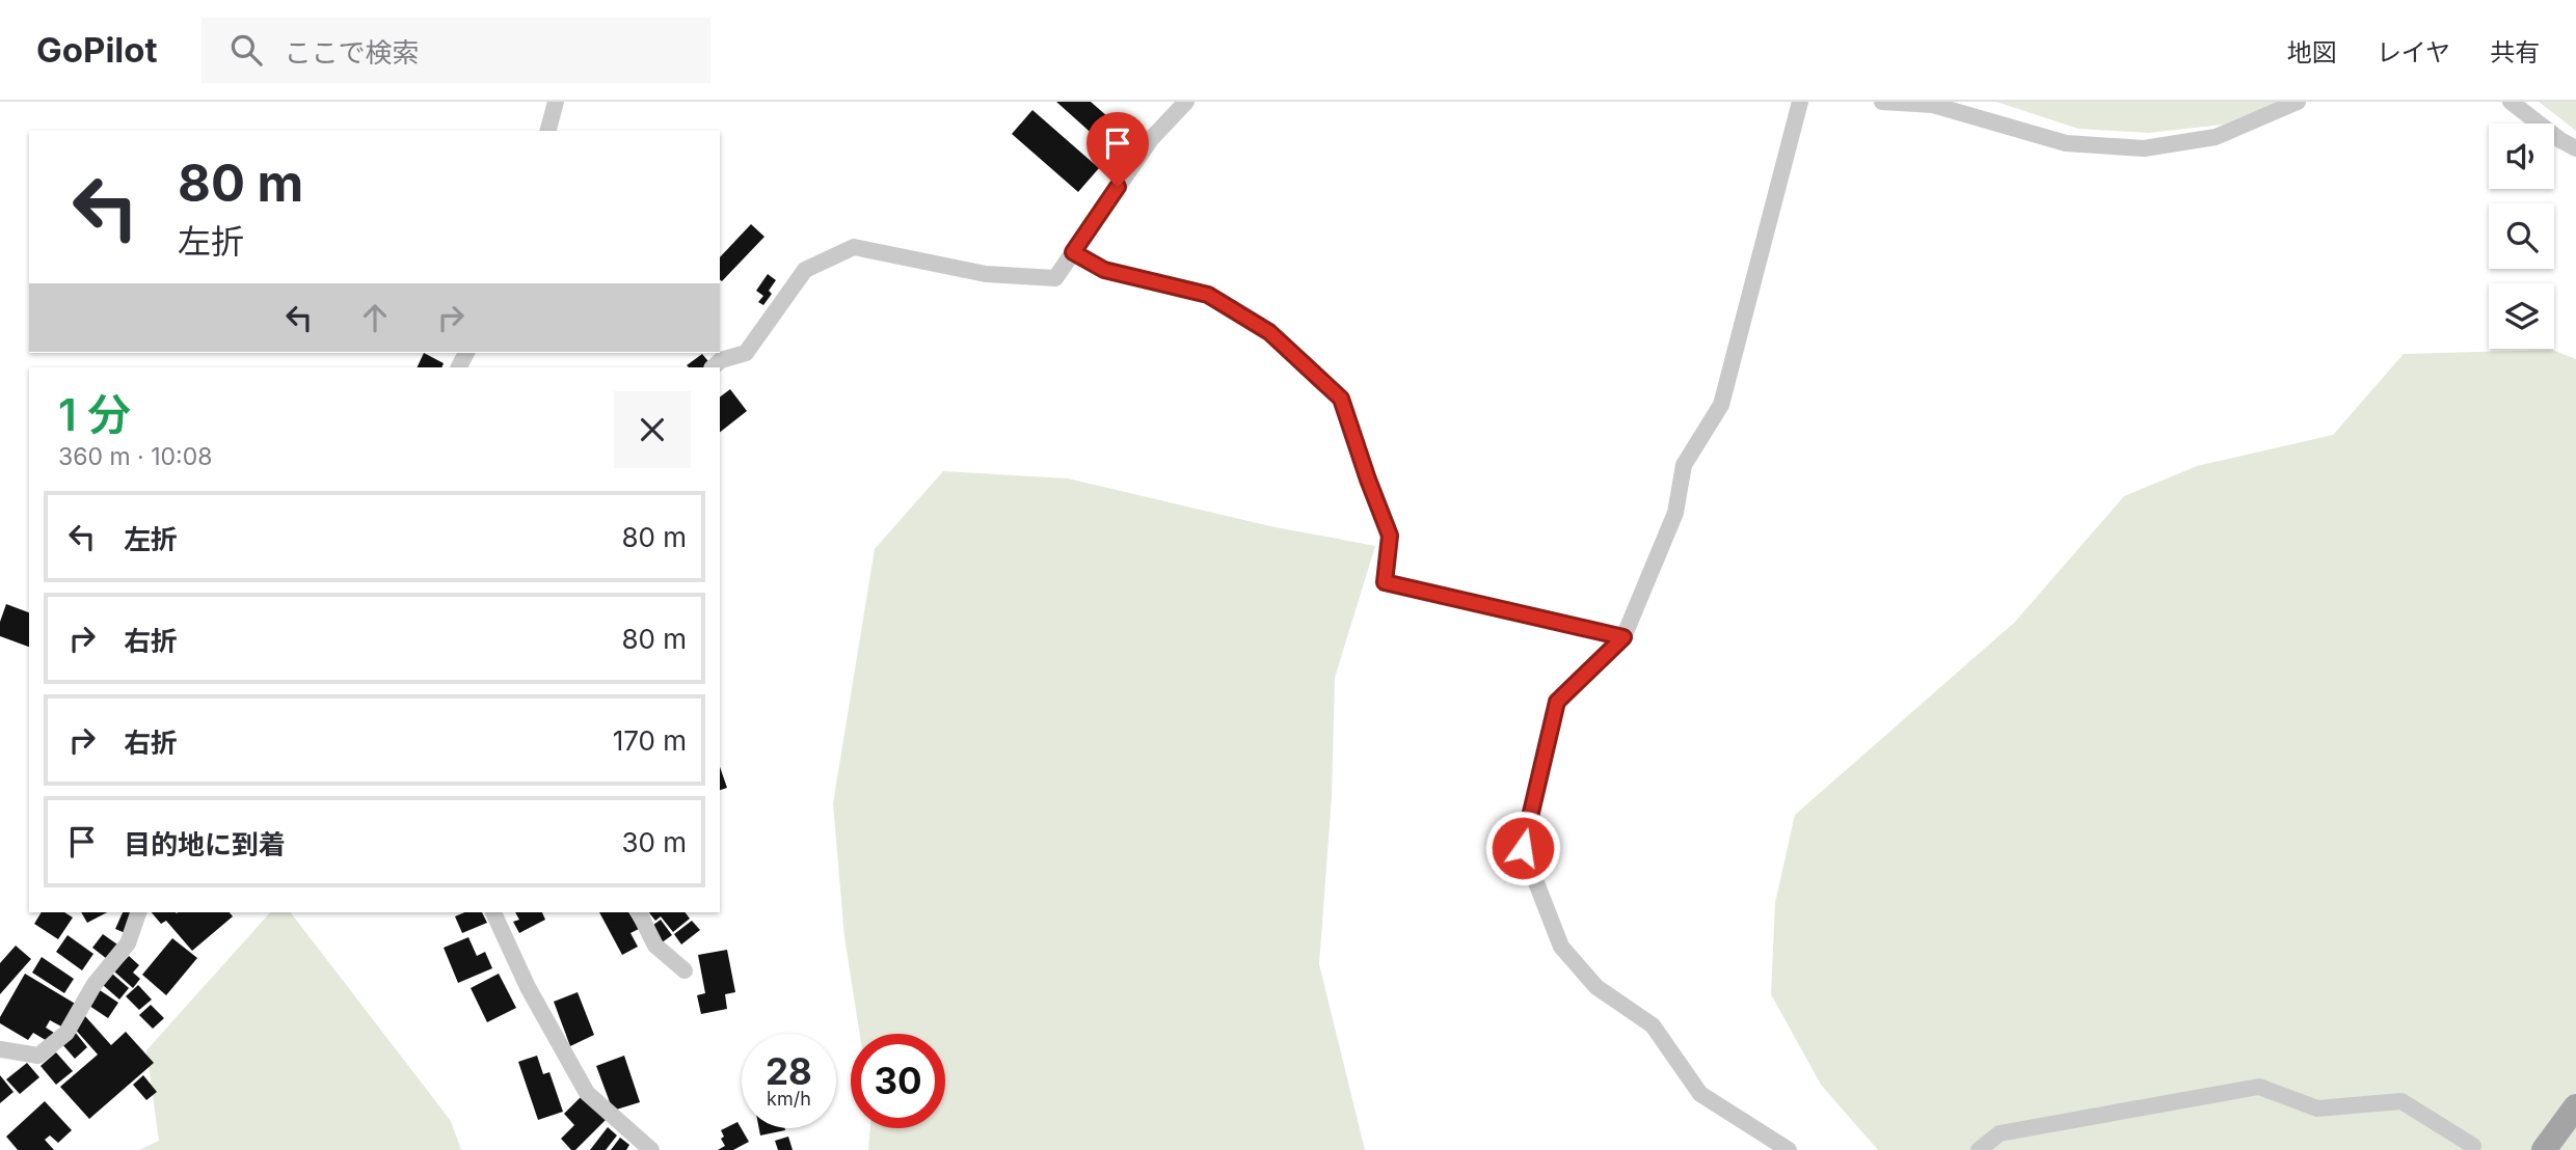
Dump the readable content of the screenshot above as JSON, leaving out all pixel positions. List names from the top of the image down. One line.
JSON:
{"page":{"header":"GoPilot","search":"ここで検索","nav":["地図","レイヤ","共有"],"turn":["80 m","左折"],"heading":["1 分","360 m · 10:08"],"list":[{"name":"左折","value":"80 m"},{"name":"右折","value":"80 m"},{"name":"右折","value":"170 m"},{"name":"目的地に到着","value":"30 m"}],"speed":"28 km/h","limit":"30"}}
